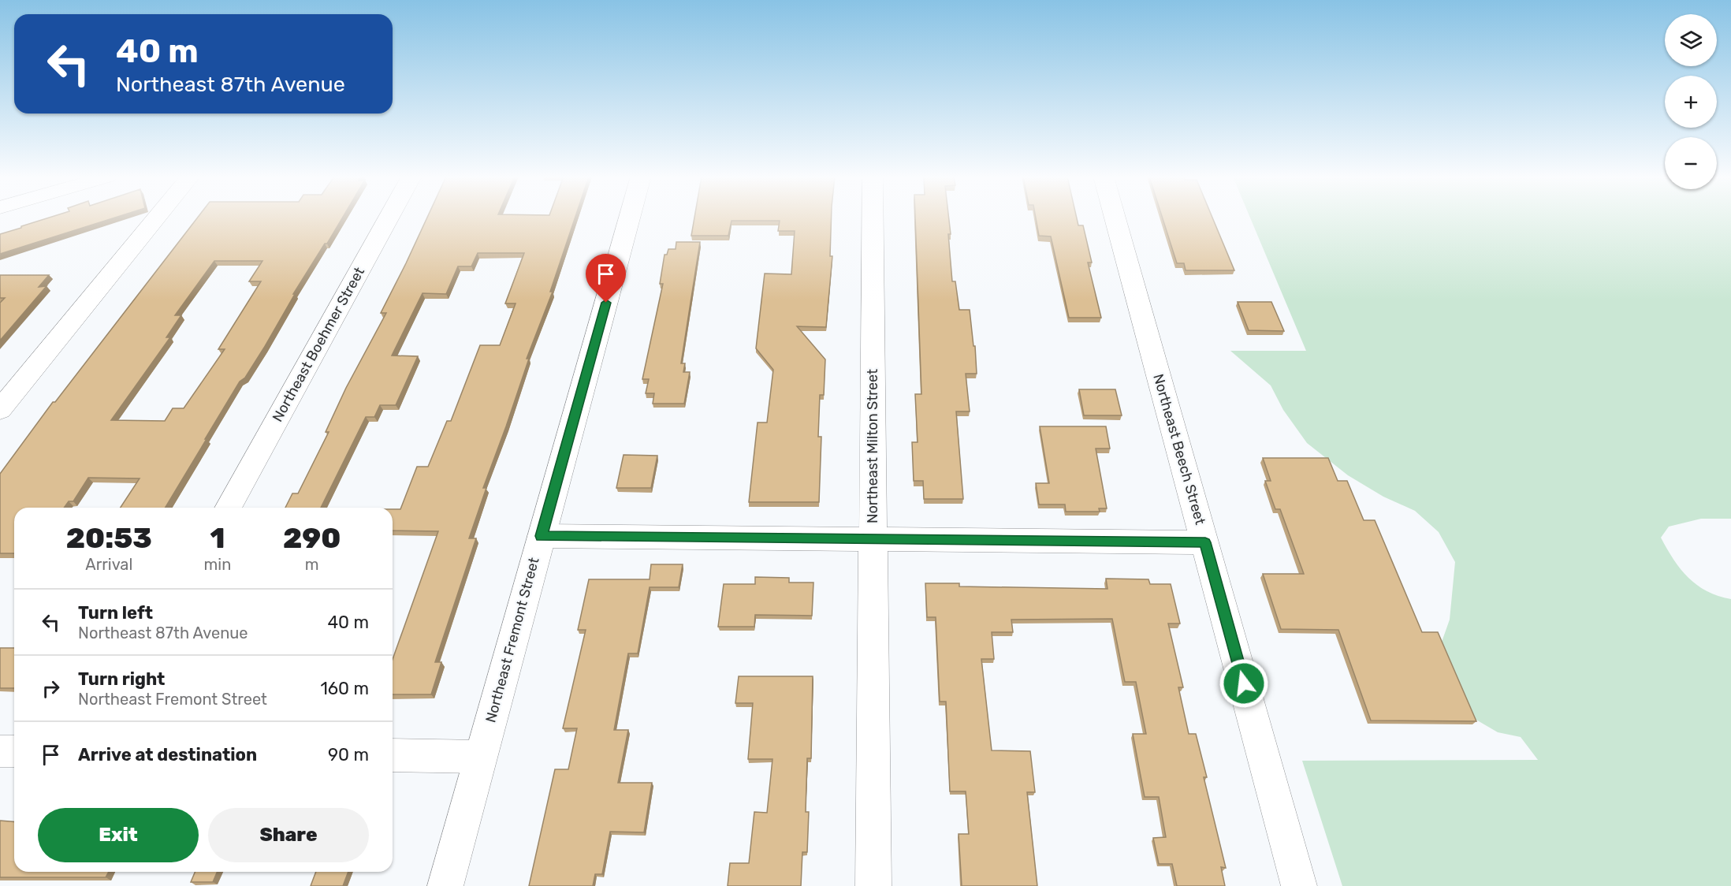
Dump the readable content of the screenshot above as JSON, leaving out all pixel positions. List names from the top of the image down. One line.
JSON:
{"streets":{"street":["Northeast Boehmer Street","Northeast Milton Street","Northeast Beech Street","Northeast Fremont Street"]},"page":{"map_buttons":["+","−"],"turn":["40 m","Northeast 87th Avenue"],"eta":["20:53","Arrival","1","min","290","m"],"list":[{"name":"Turn left","note":"Northeast 87th Avenue","value":"40 m"},{"name":"Turn right","note":"Northeast Fremont Street","value":"160 m"},{"name":"Arrive at destination","value":"90 m"}],"buttons":["Exit","Share"]}}
